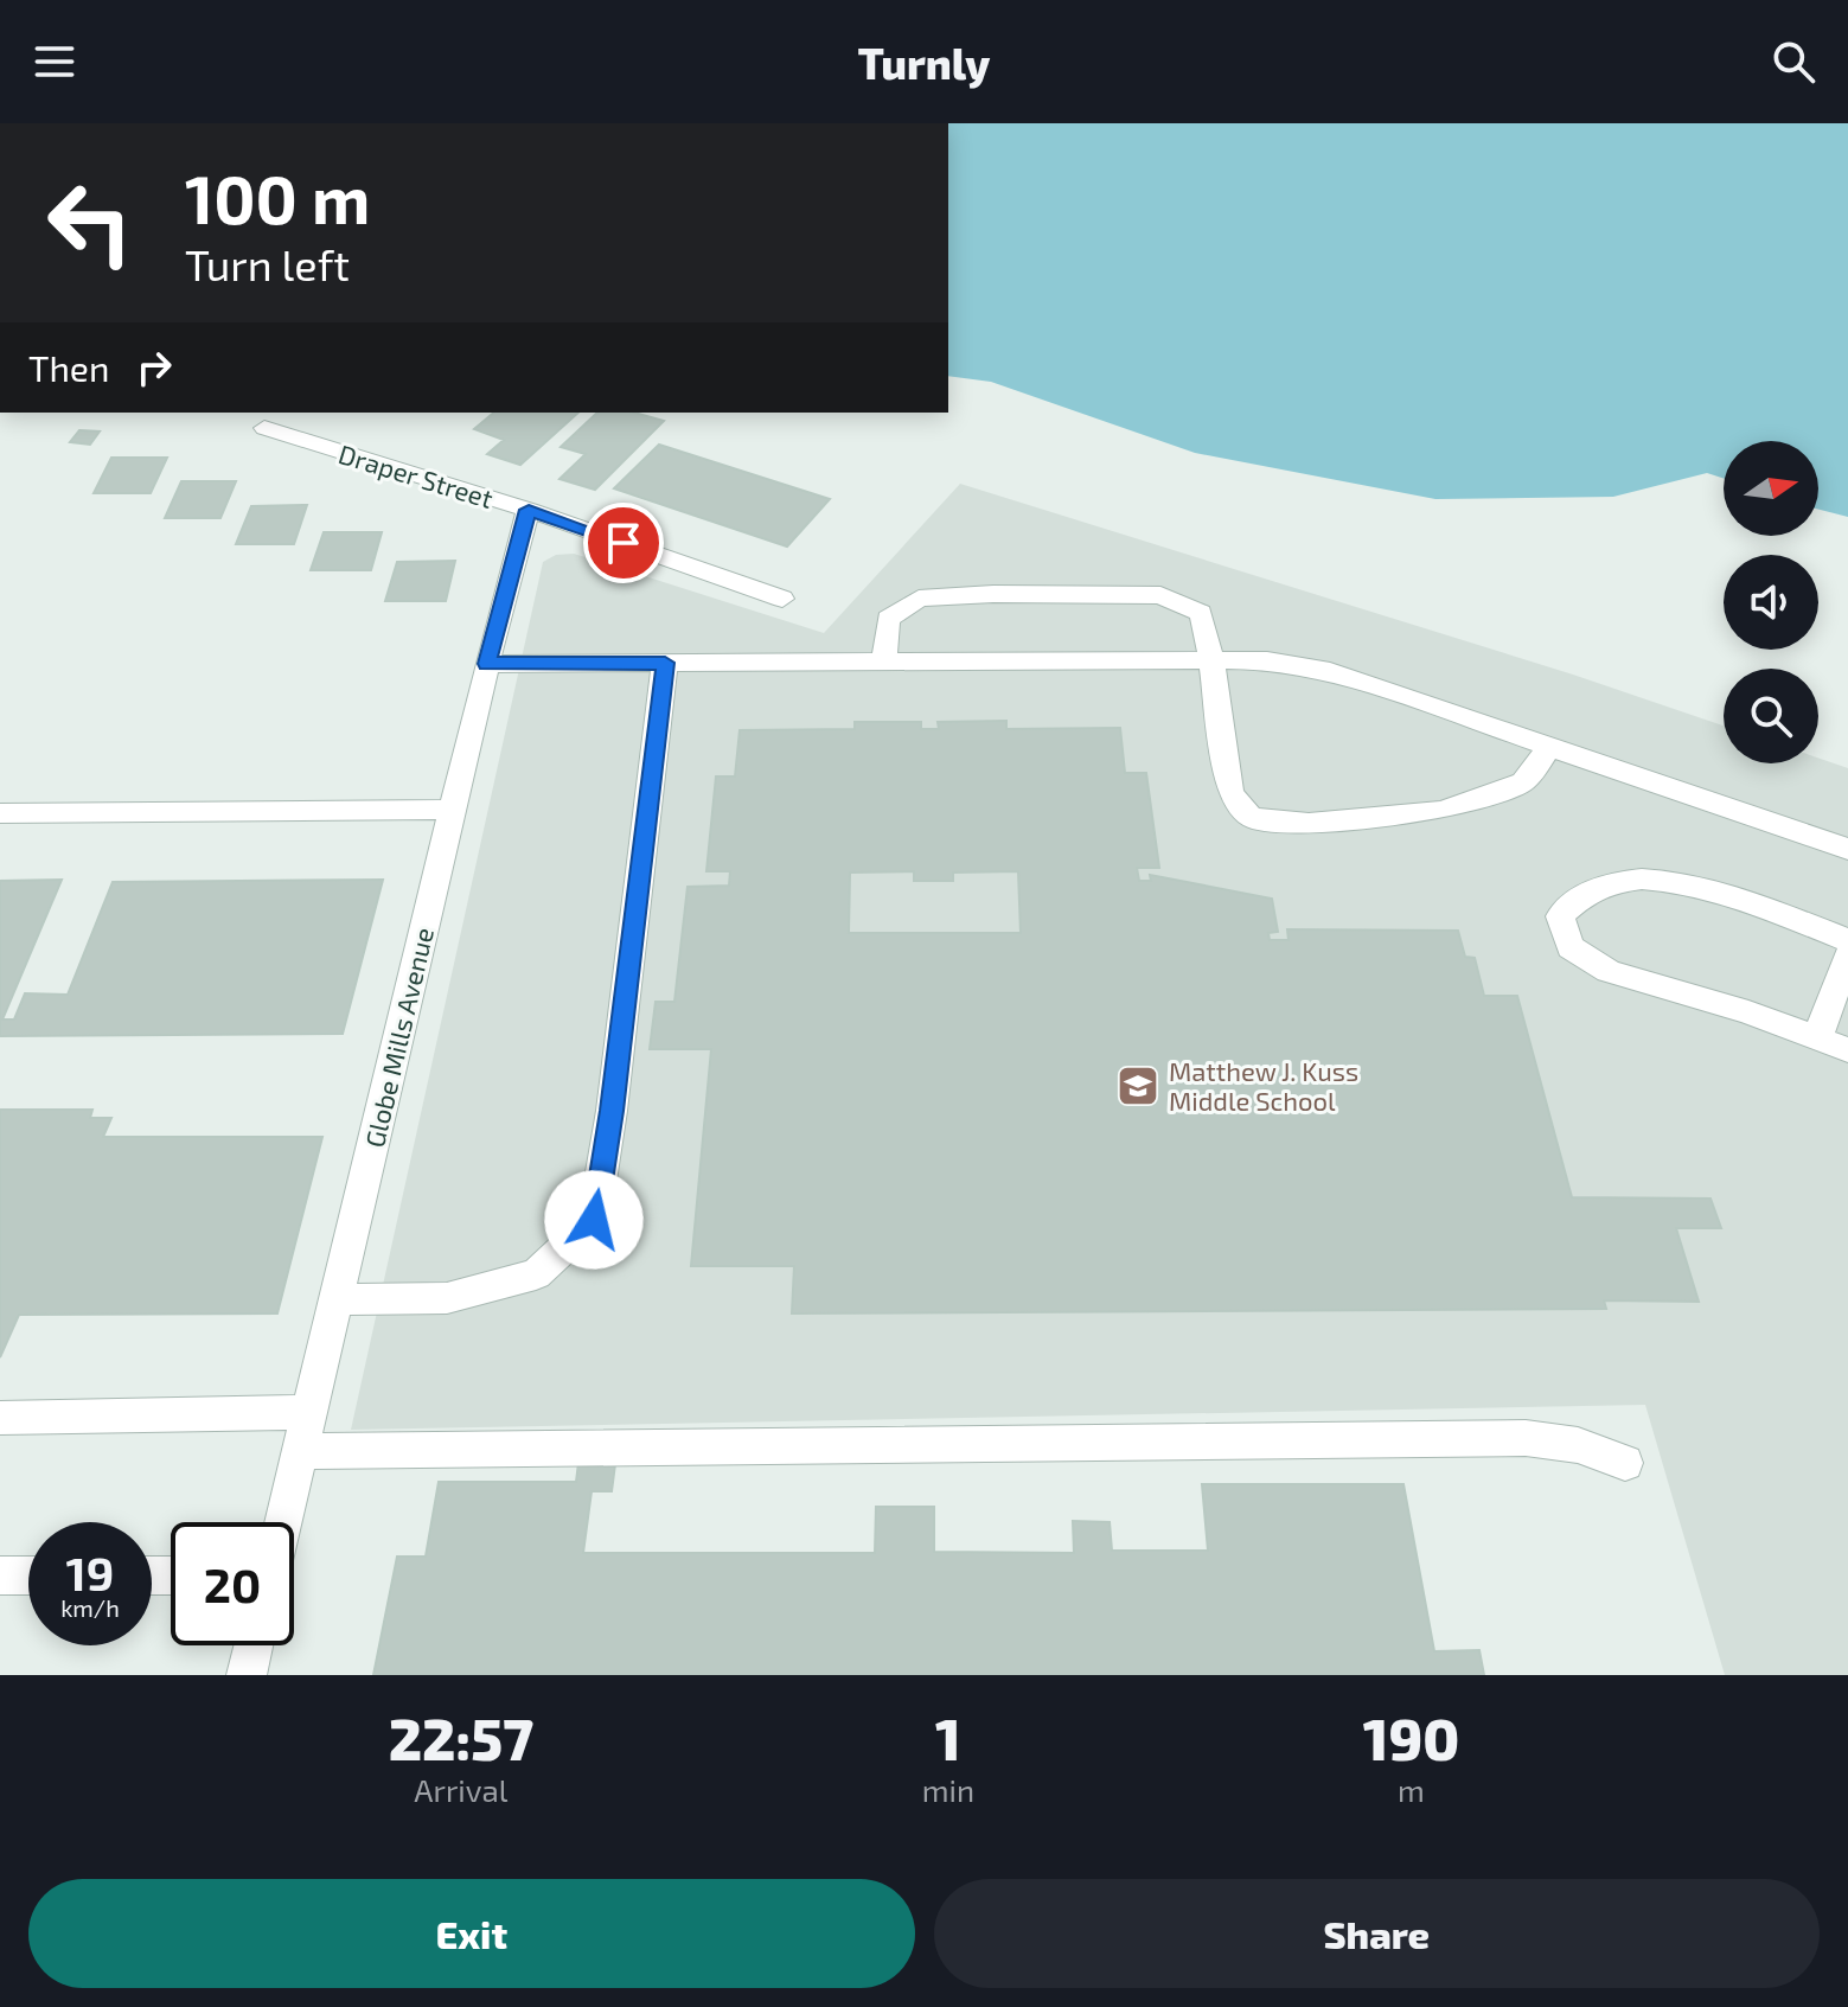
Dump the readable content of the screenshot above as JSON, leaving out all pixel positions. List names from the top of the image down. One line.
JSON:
{"streets":{"street":["Draper Street","Globe Mills Avenue"]},"crossings":[["Draper Street","Globe Mills Avenue"]],"places":{"school or university":["Matthew J. Kuss Middle School"]},"north":"right","page":{"header":"Turnly","turn":["100 m","Turn left"],"then":"Then","speed":"19 km/h","limit":"20","eta":["22:57","Arrival","1","min","190","m"],"buttons":["Exit","Share"]}}
